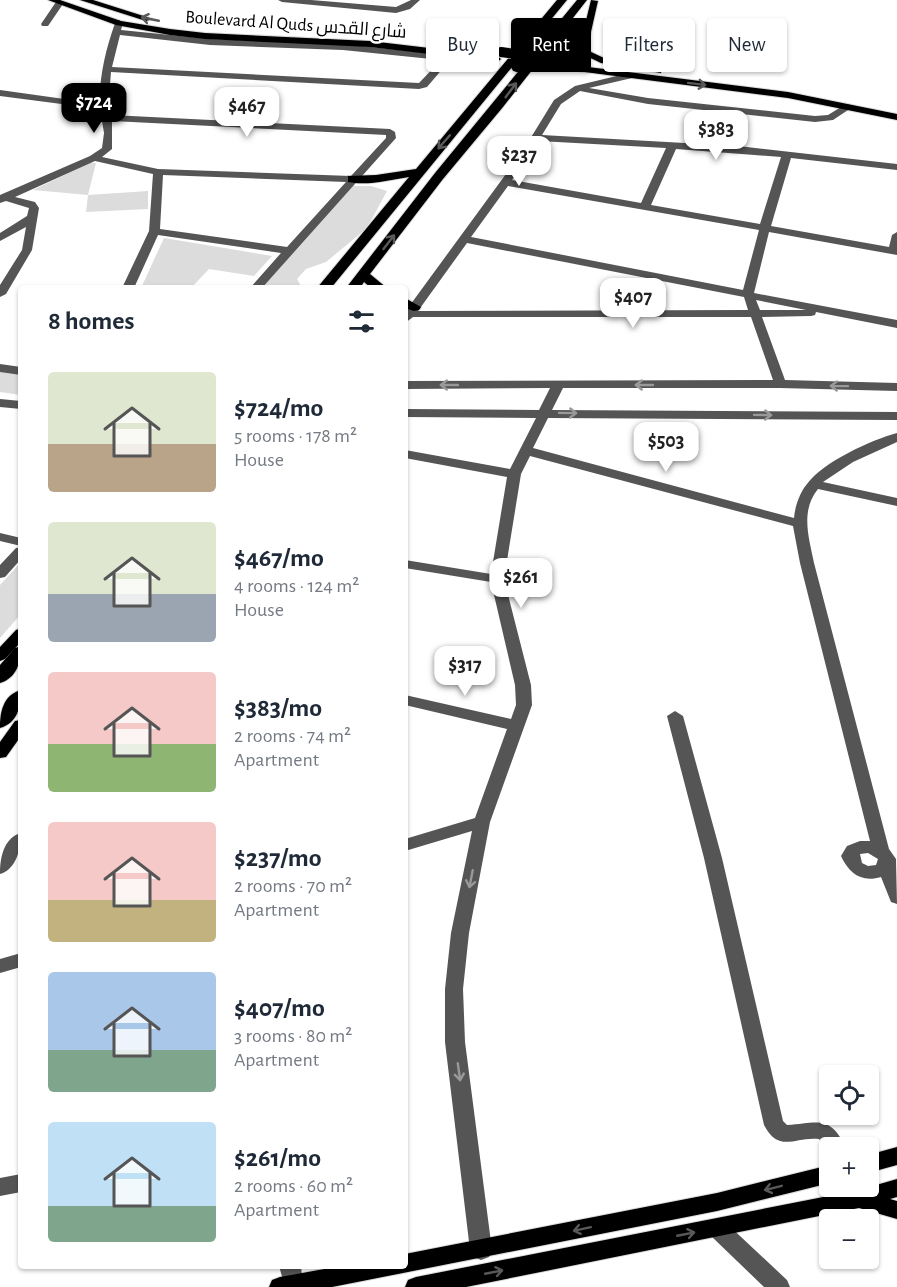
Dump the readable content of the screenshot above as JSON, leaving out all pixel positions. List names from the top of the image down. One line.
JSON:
{"streets":{"main road":["Boulevard Al Quds شارع القدس"]},"page":{"chip":["Buy","Rent","Filters","New"],"price":["$724","$467","$383","$237","$407","$503","$261","$317"],"heading":"8 homes","list":[{"name":"$724/mo","note":"5 rooms · 178 m² · House"},{"name":"$467/mo","note":"4 rooms · 124 m² · House"},{"name":"$383/mo","note":"2 rooms · 74 m² · Apartment"},{"name":"$237/mo","note":"2 rooms · 70 m² · Apartment"},{"name":"$407/mo","note":"3 rooms · 80 m² · Apartment"},{"name":"$261/mo","note":"2 rooms · 60 m² · Apartment"}],"map_buttons":["+","−"]}}
